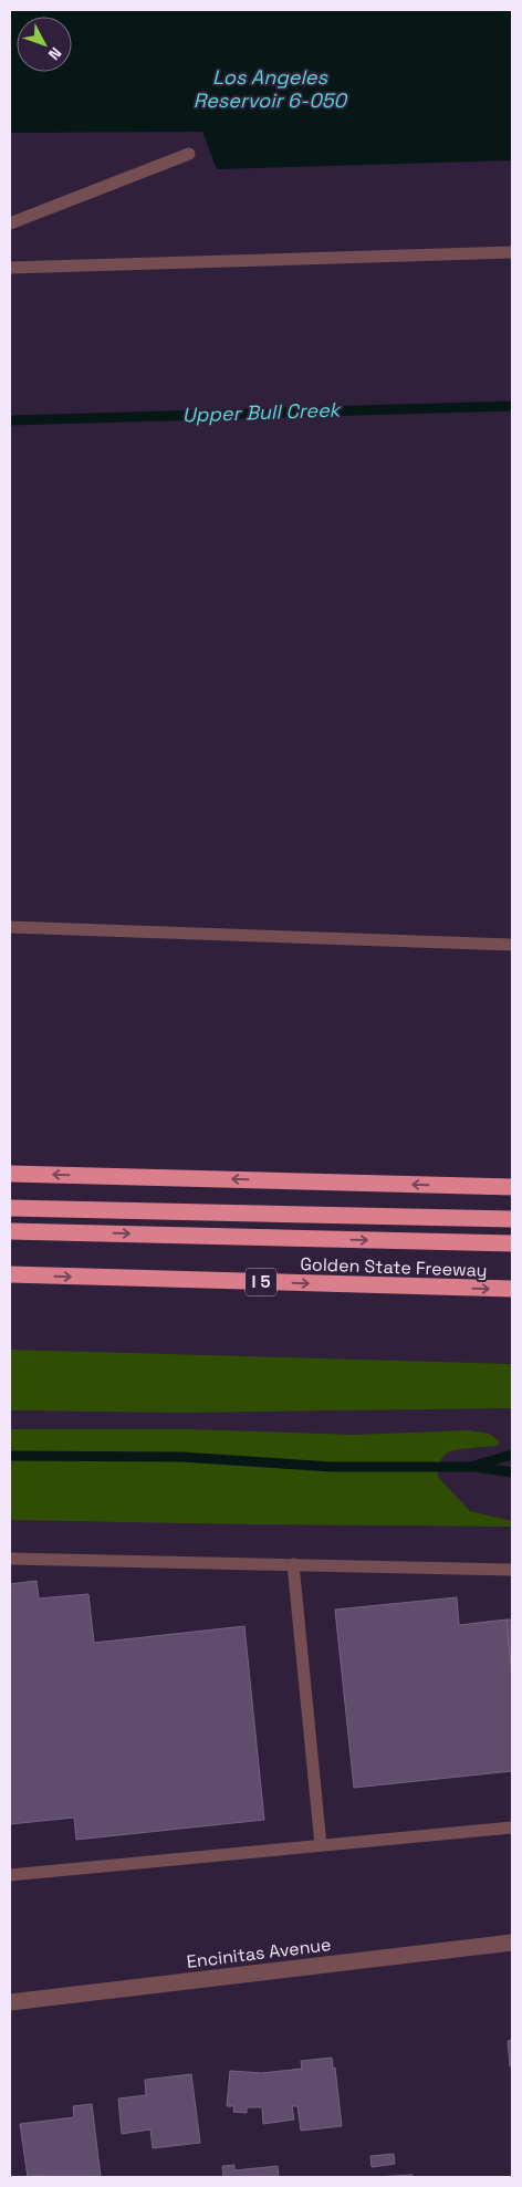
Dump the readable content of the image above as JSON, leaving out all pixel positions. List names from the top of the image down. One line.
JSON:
{"streets":{"highway":["Golden State Freeway","I 5"],"street":["Encinitas Avenue"]},"water":["Los Angeles Reservoir 6-050","Upper Bull Creek"],"north":"bottom right"}
